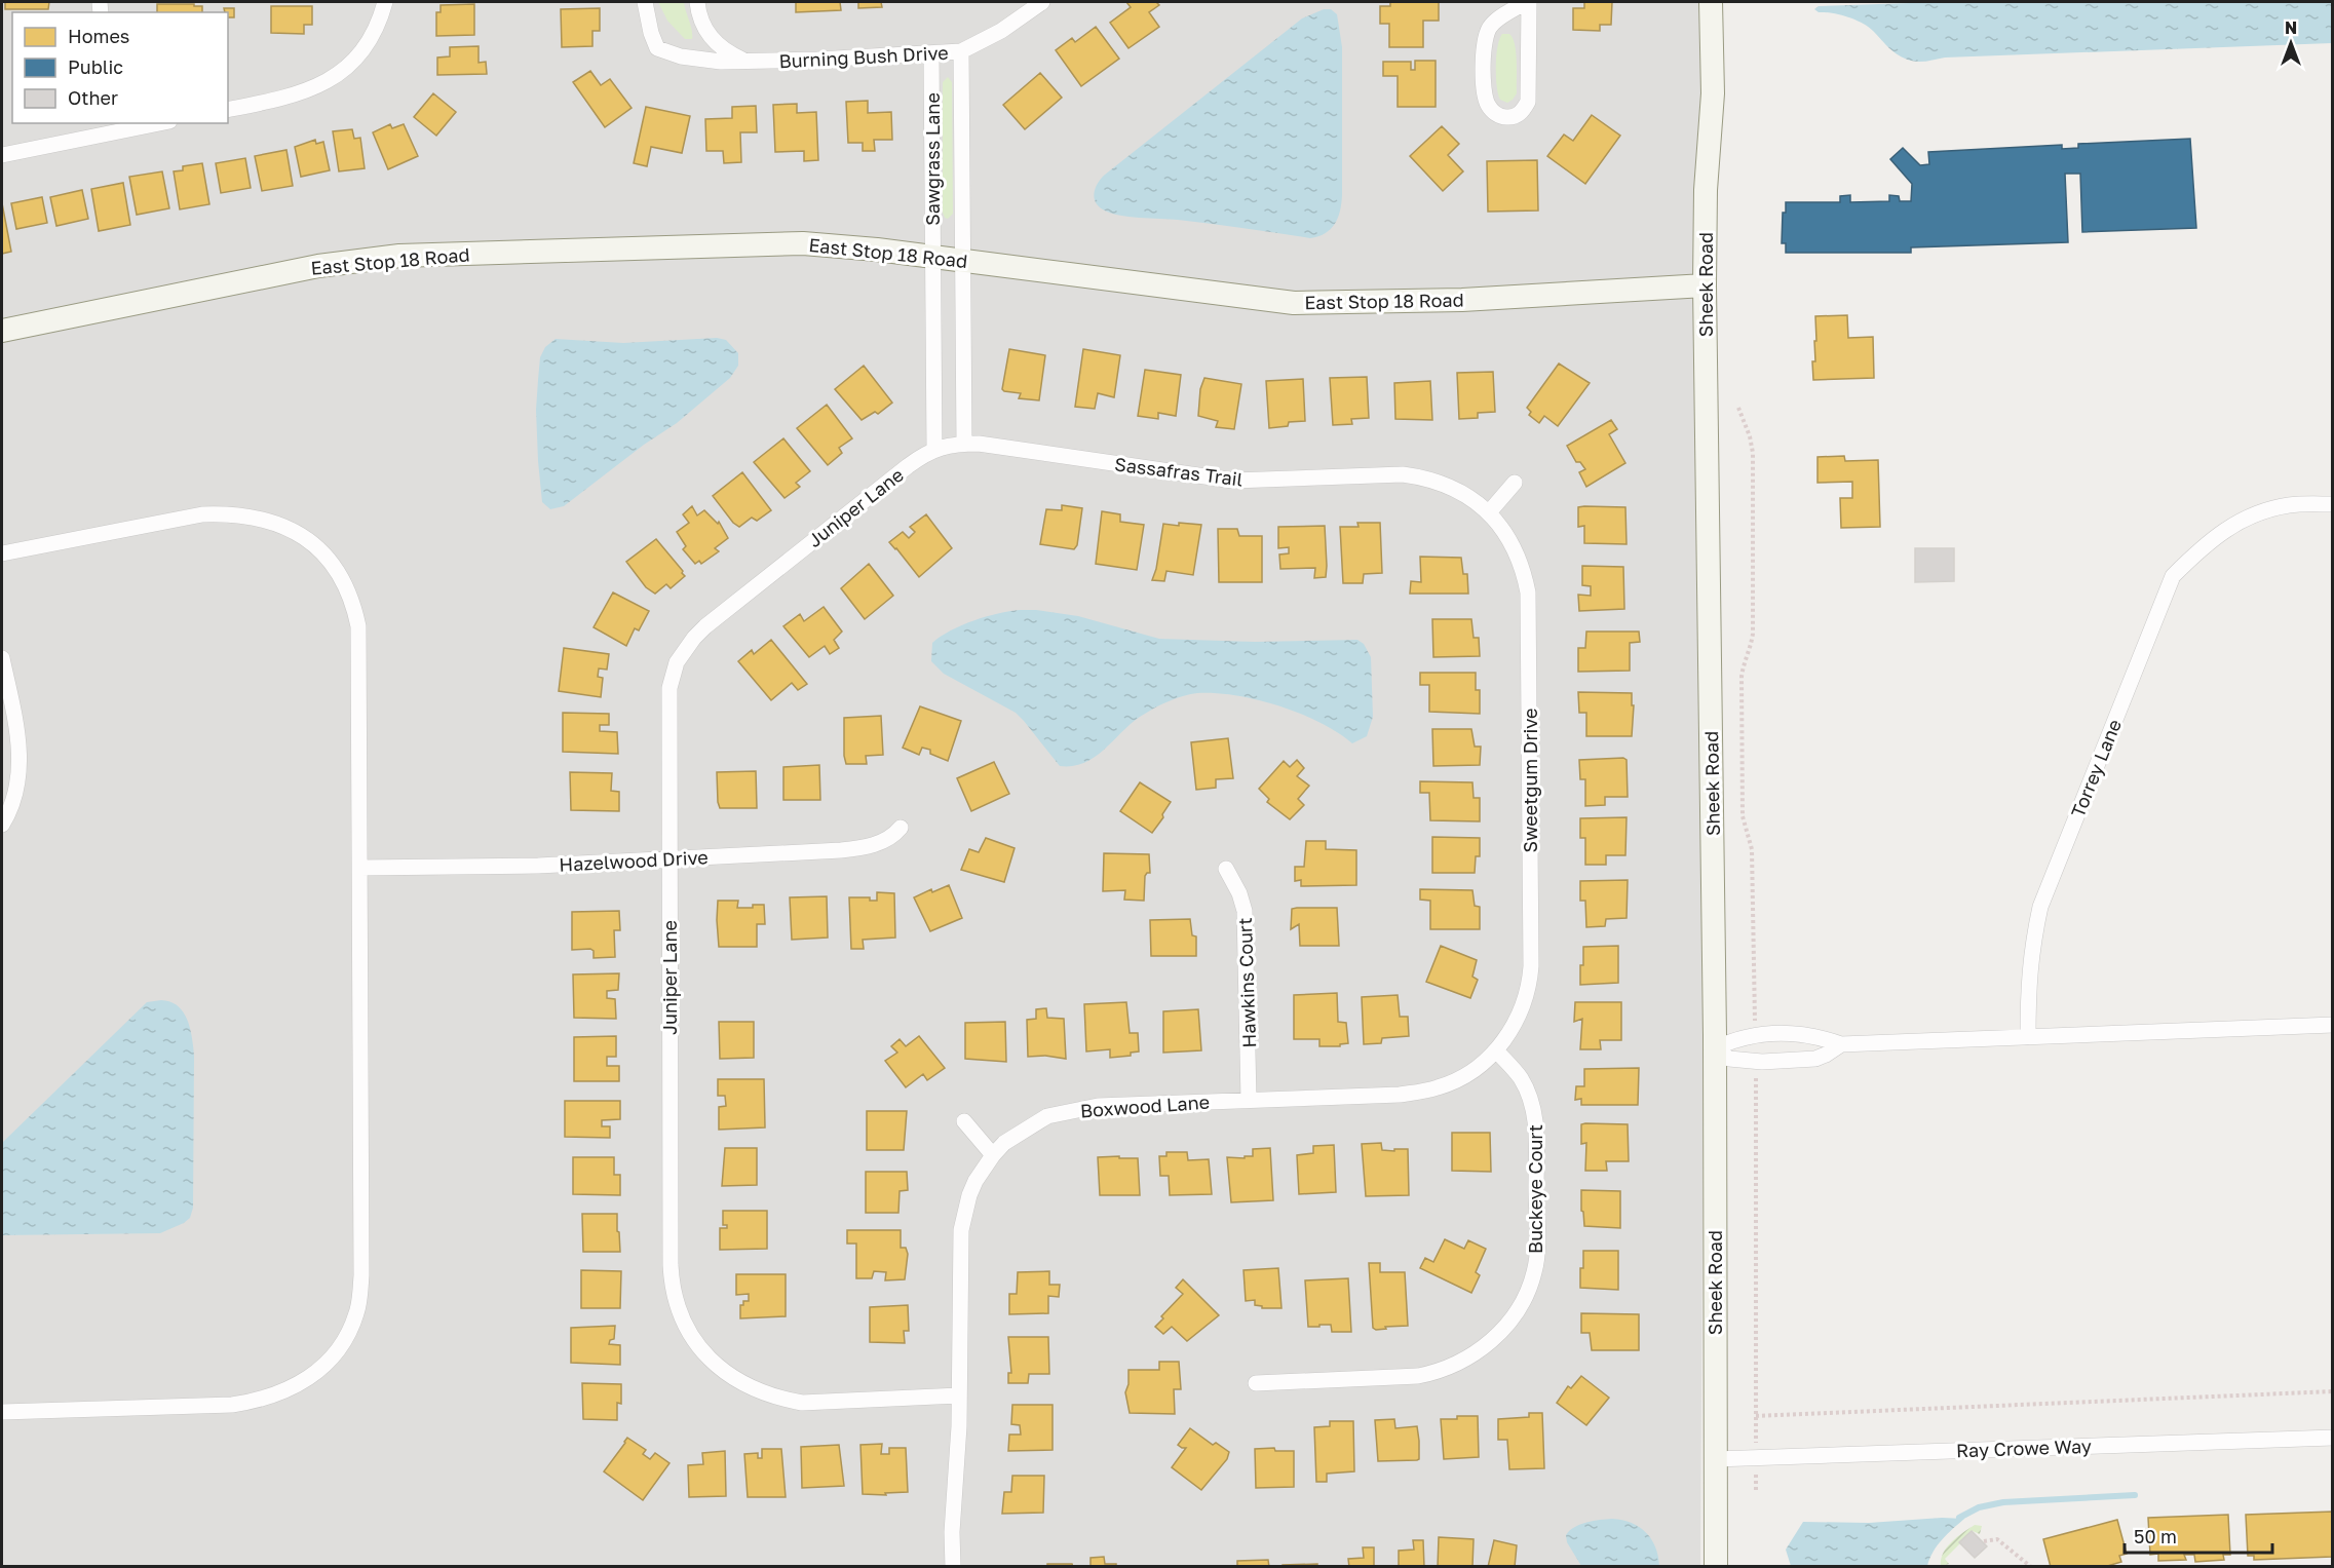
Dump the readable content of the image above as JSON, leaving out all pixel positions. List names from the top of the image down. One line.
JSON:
{"streets":{"street":["Burning Bush Drive","Sawgrass Lane","East Stop 18 Road","Sheek Road","Sassafras Trail","Juniper Lane","Torrey Lane","Sweetgum Drive","Hazelwood Drive","Hawkins Court","Boxwood Lane","Buckeye Court","Ray Crowe Way"]},"crossings":[["Burning Bush Drive","Sawgrass Lane"],["Sawgrass Lane","East Stop 18 Road"],["Sawgrass Lane","Sassafras Trail"],["Sawgrass Lane","Juniper Lane"],["East Stop 18 Road","Sheek Road"],["Sheek Road","Ray Crowe Way"],["Sassafras Trail","Juniper Lane"],["Sassafras Trail","Sweetgum Drive"],["Juniper Lane","Hazelwood Drive"],["Juniper Lane","Boxwood Lane"],["Sweetgum Drive","Boxwood Lane"],["Sweetgum Drive","Buckeye Court"],["Hawkins Court","Boxwood Lane"],["Boxwood Lane","Buckeye Court"]],"legend":["Homes","Public","Other"],"scale_bar":"50 m","north":"top"}
